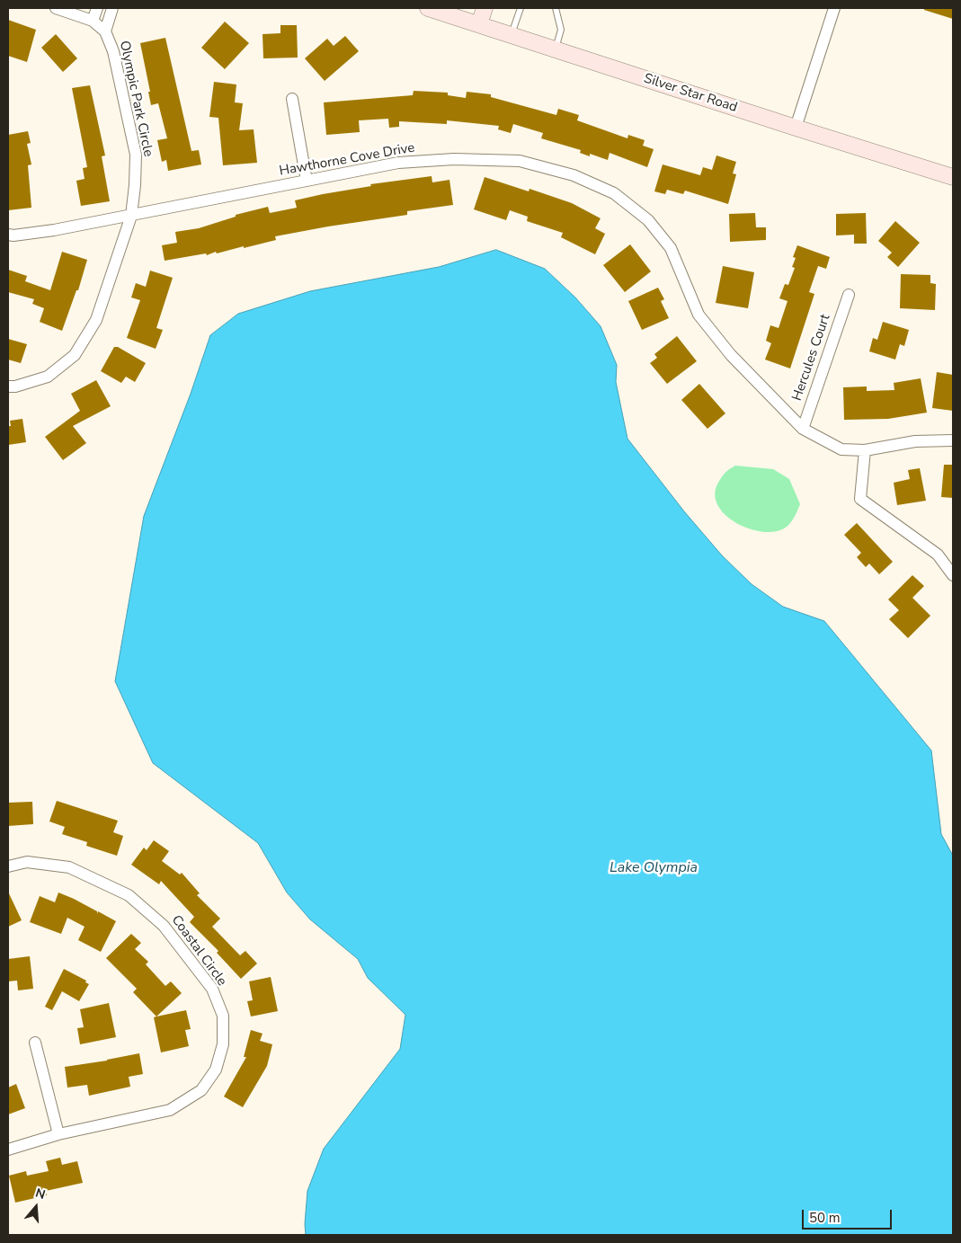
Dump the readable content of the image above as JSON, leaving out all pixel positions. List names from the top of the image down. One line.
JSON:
{"streets":{"main road":["Silver Star Road"],"street":["Olympic Park Circle","Hawthorne Cove Drive","Hercules Court","Coastal Circle"]},"crossings":[["Olympic Park Circle","Hawthorne Cove Drive"],["Hawthorne Cove Drive","Hercules Court"]],"water":["Lake Olympia"],"scale_bar":"50 m","north":"top"}
